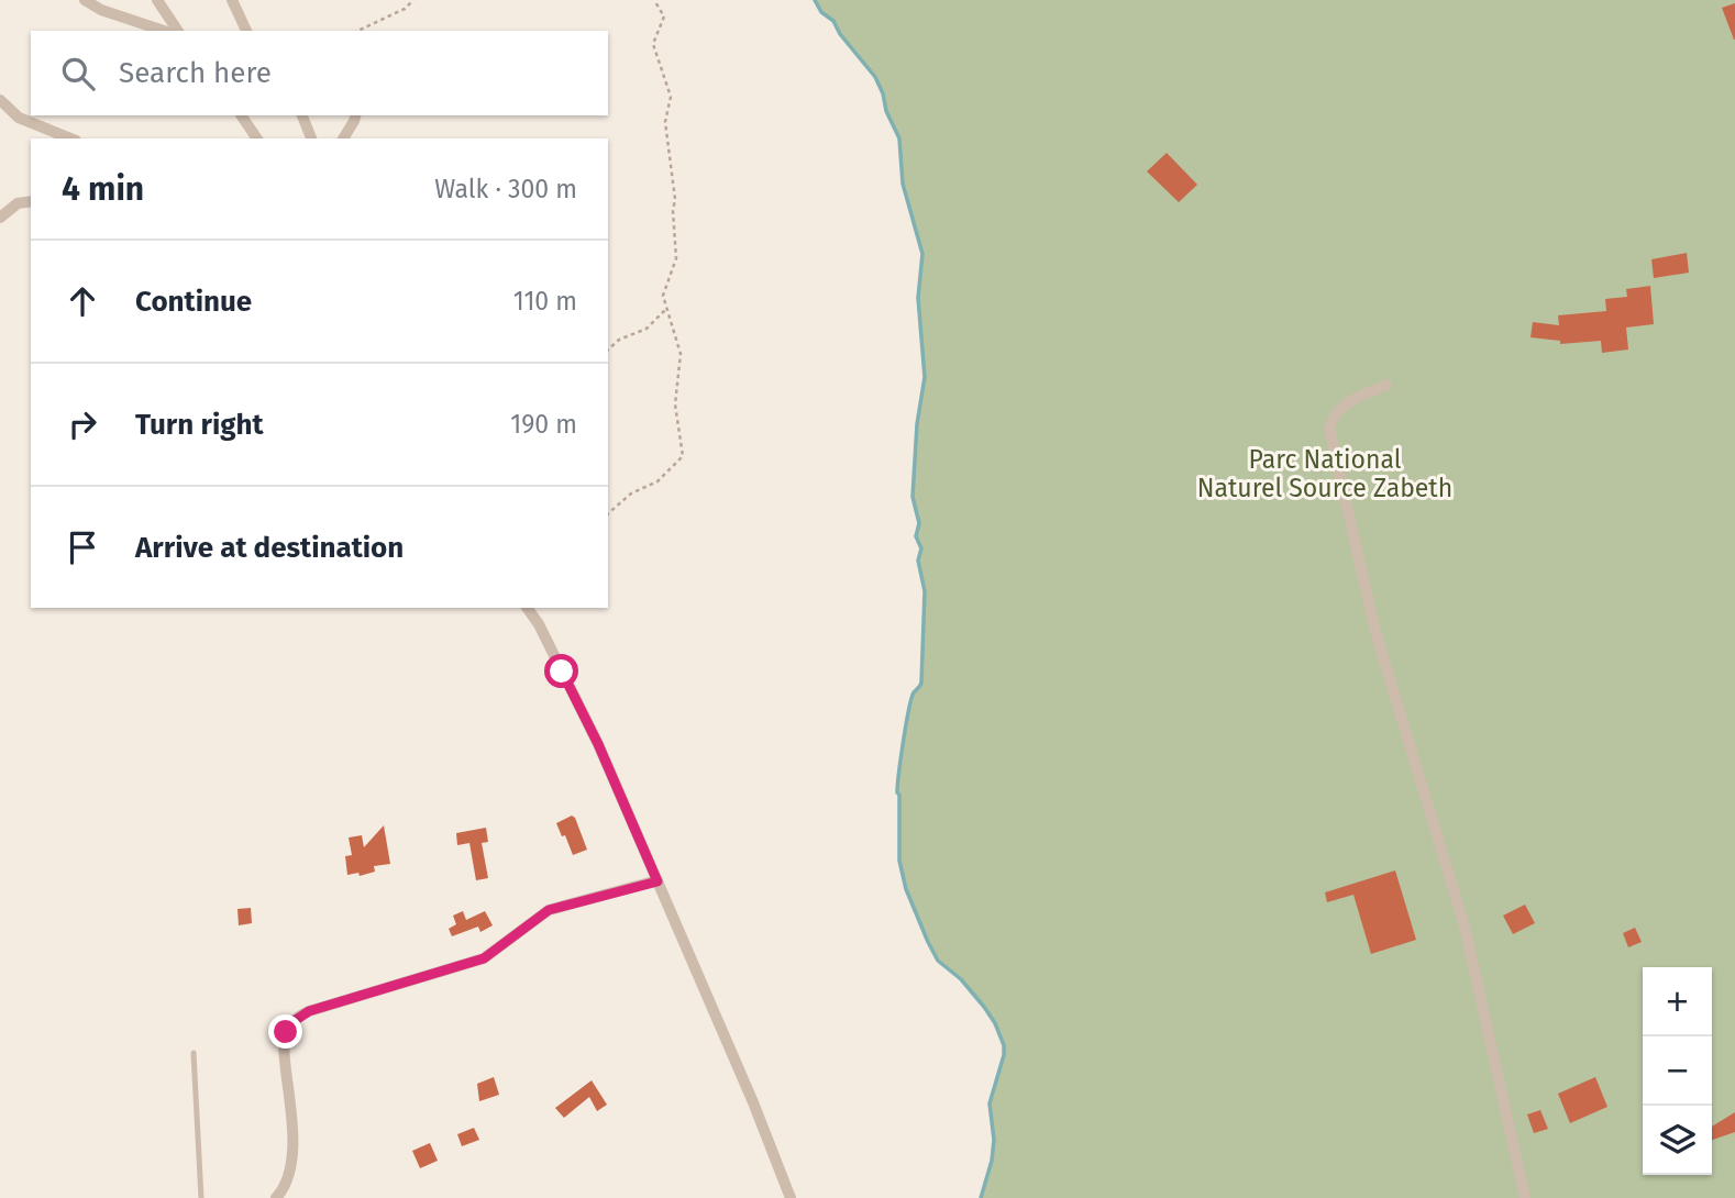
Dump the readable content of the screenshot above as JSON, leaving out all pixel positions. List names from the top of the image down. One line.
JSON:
{"parks":["Parc National Naturel Source Zabeth"],"page":{"search":"Search here","heading":["4 min","Walk · 300 m"],"list":[["Continue","110 m"],["Turn right","190 m"],"Arrive at destination"],"map_buttons":["+","−"]}}
